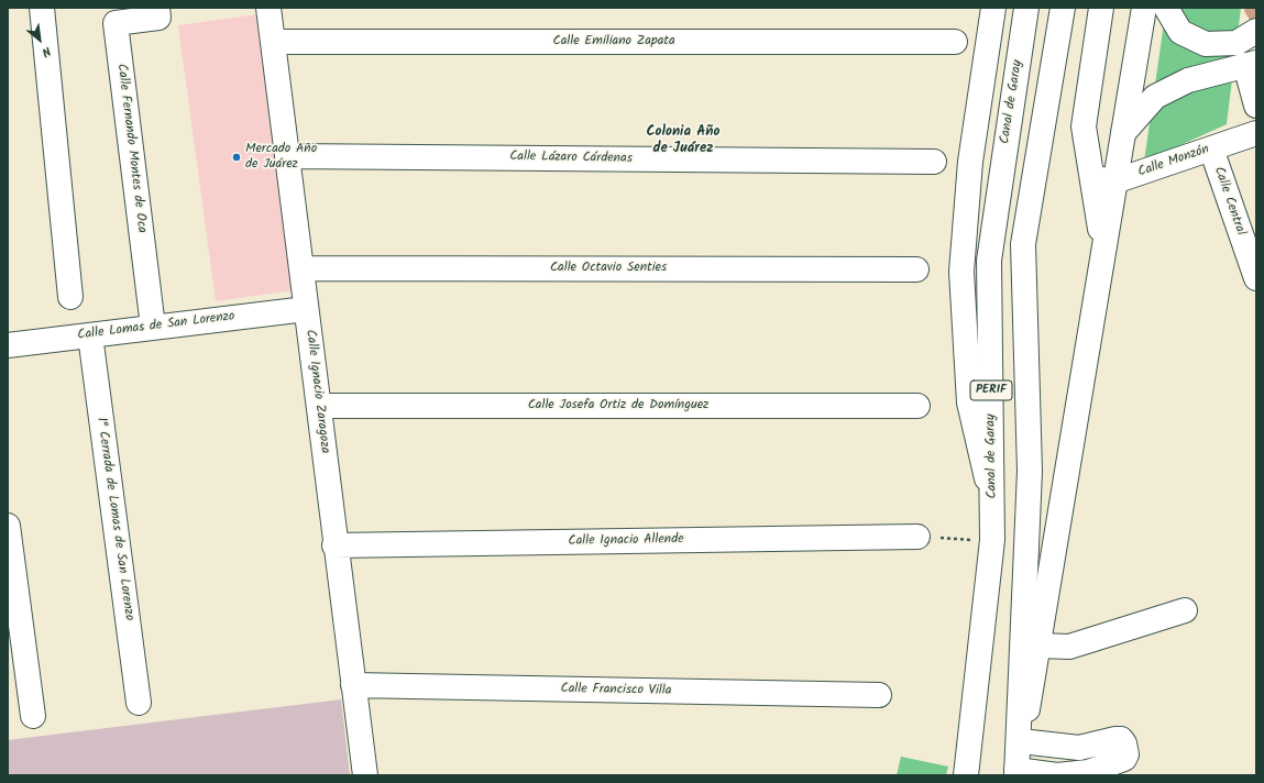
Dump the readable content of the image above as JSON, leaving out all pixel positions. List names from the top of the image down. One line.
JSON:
{"streets":{"main road":["Calle Emiliano Zapata","Canal de Garay","Calle Fernando Montes de Oca","Calle Lázaro Cárdenas","Calle Monzón","Calle Central","Calle Octavio Senties","Calle Lomas de San Lorenzo","PERIF","Calle Ignacio Zaragoza","Calle Josefa Ortiz de Domínguez","1° Cerrada de Lomas de San Lorenzo","Calle Ignacio Allende","Calle Francisco Villa"]},"crossings":[["Calle Emiliano Zapata","Calle Ignacio Zaragoza"],["Calle Fernando Montes de Oca","Calle Lomas de San Lorenzo"],["Calle Lázaro Cárdenas","Calle Ignacio Zaragoza"],["Calle Monzón","Calle Central"],["Calle Octavio Senties","Calle Ignacio Zaragoza"],["Calle Lomas de San Lorenzo","Calle Ignacio Zaragoza"],["Calle Lomas de San Lorenzo","1° Cerrada de Lomas de San Lorenzo"],["Calle Ignacio Zaragoza","Calle Josefa Ortiz de Domínguez"],["Calle Ignacio Zaragoza","Calle Ignacio Allende"],["Calle Ignacio Zaragoza","Calle Francisco Villa"]],"districts":["Colonia Año de Juárez"],"places":["Mercado Año de Juárez"],"north":"bottom right"}
